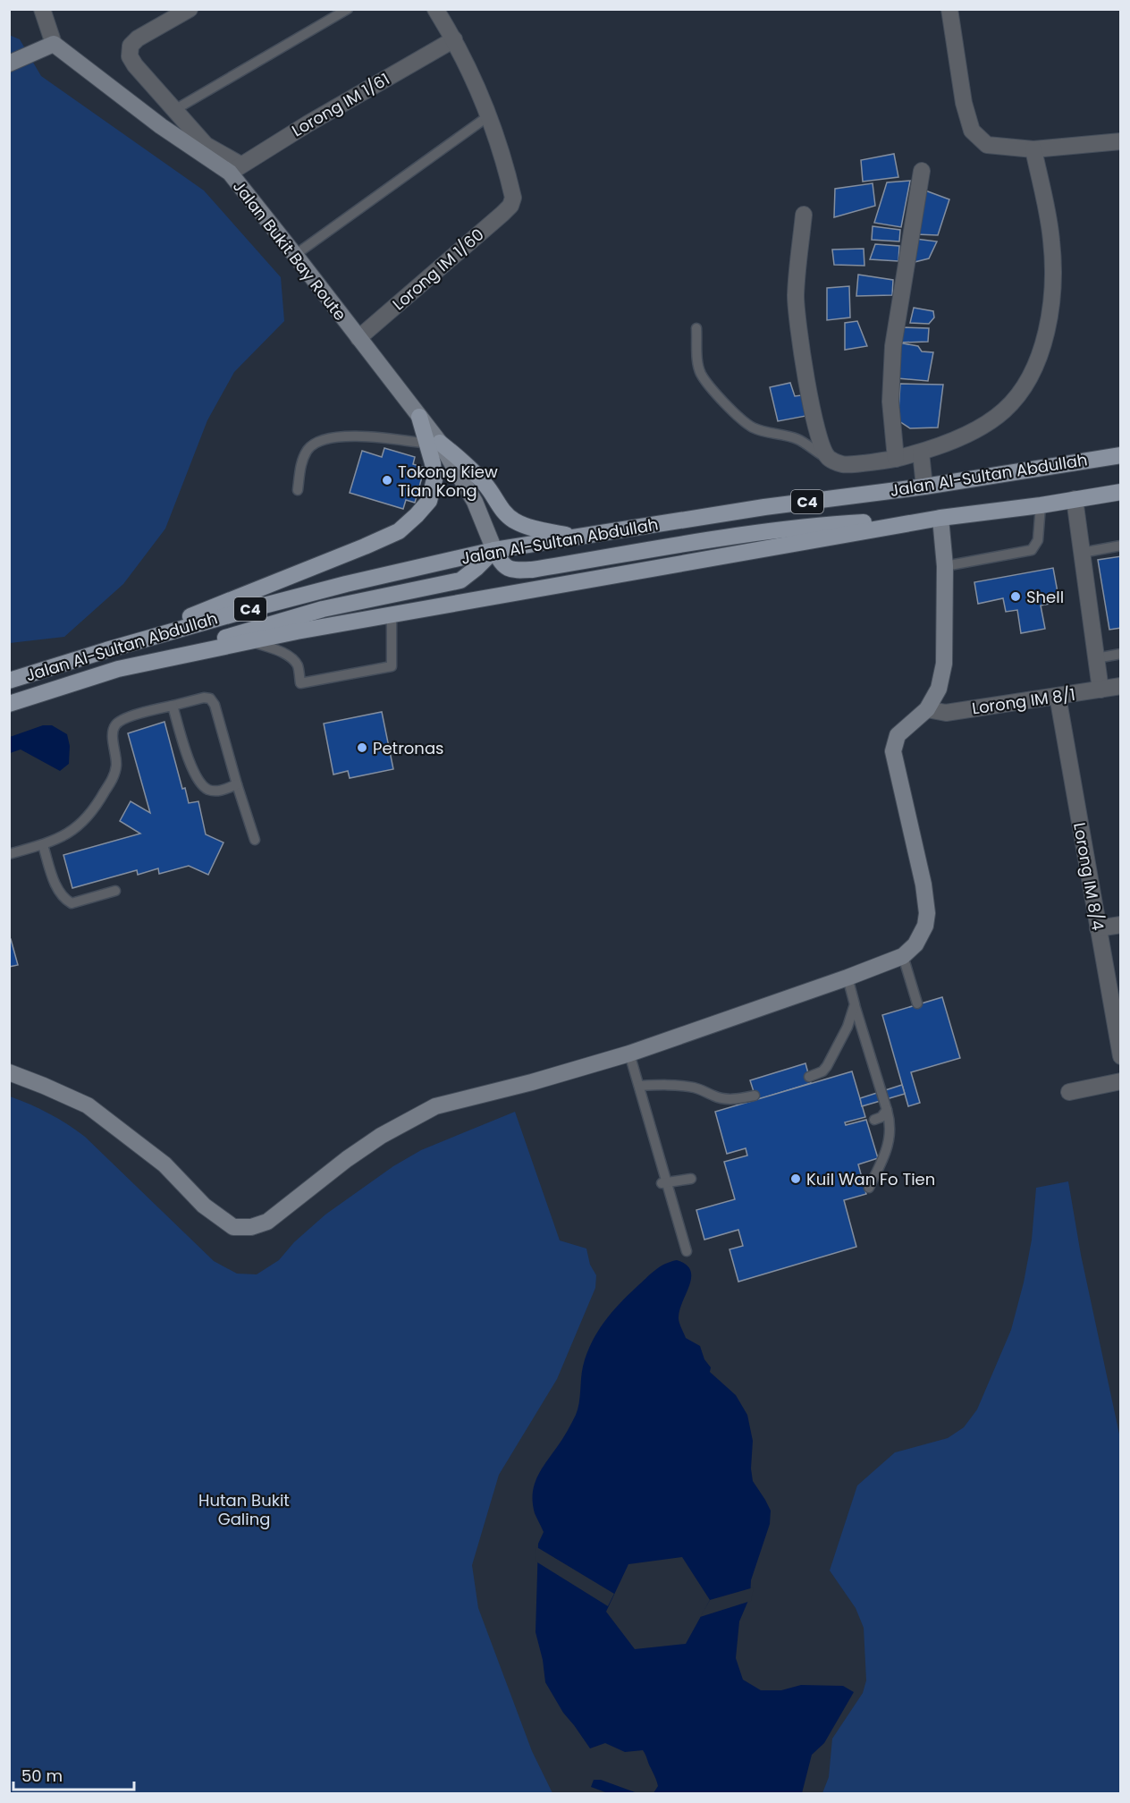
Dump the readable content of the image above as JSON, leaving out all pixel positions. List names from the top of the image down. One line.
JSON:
{"streets":{"main road":["Jalan Al-Sultan Abdullah","C4"],"street":["Lorong IM 1/61","Jalan Bukit Bay Route","Lorong IM 1/60","Lorong IM 8/1","Lorong IM 8/4"]},"crossings":[["Lorong IM 1/61","Jalan Bukit Bay Route"],["Jalan Bukit Bay Route","Lorong IM 1/60"],["Jalan Bukit Bay Route","Jalan Al-Sultan Abdullah"],["Lorong IM 8/1","Lorong IM 8/4"]],"parks":["Hutan Bukit Galing"],"places":["Tokong Kiew Tian Kong","Shell","Petronas","Kuil Wan Fo Tien"],"scale_bar":"50 m"}
